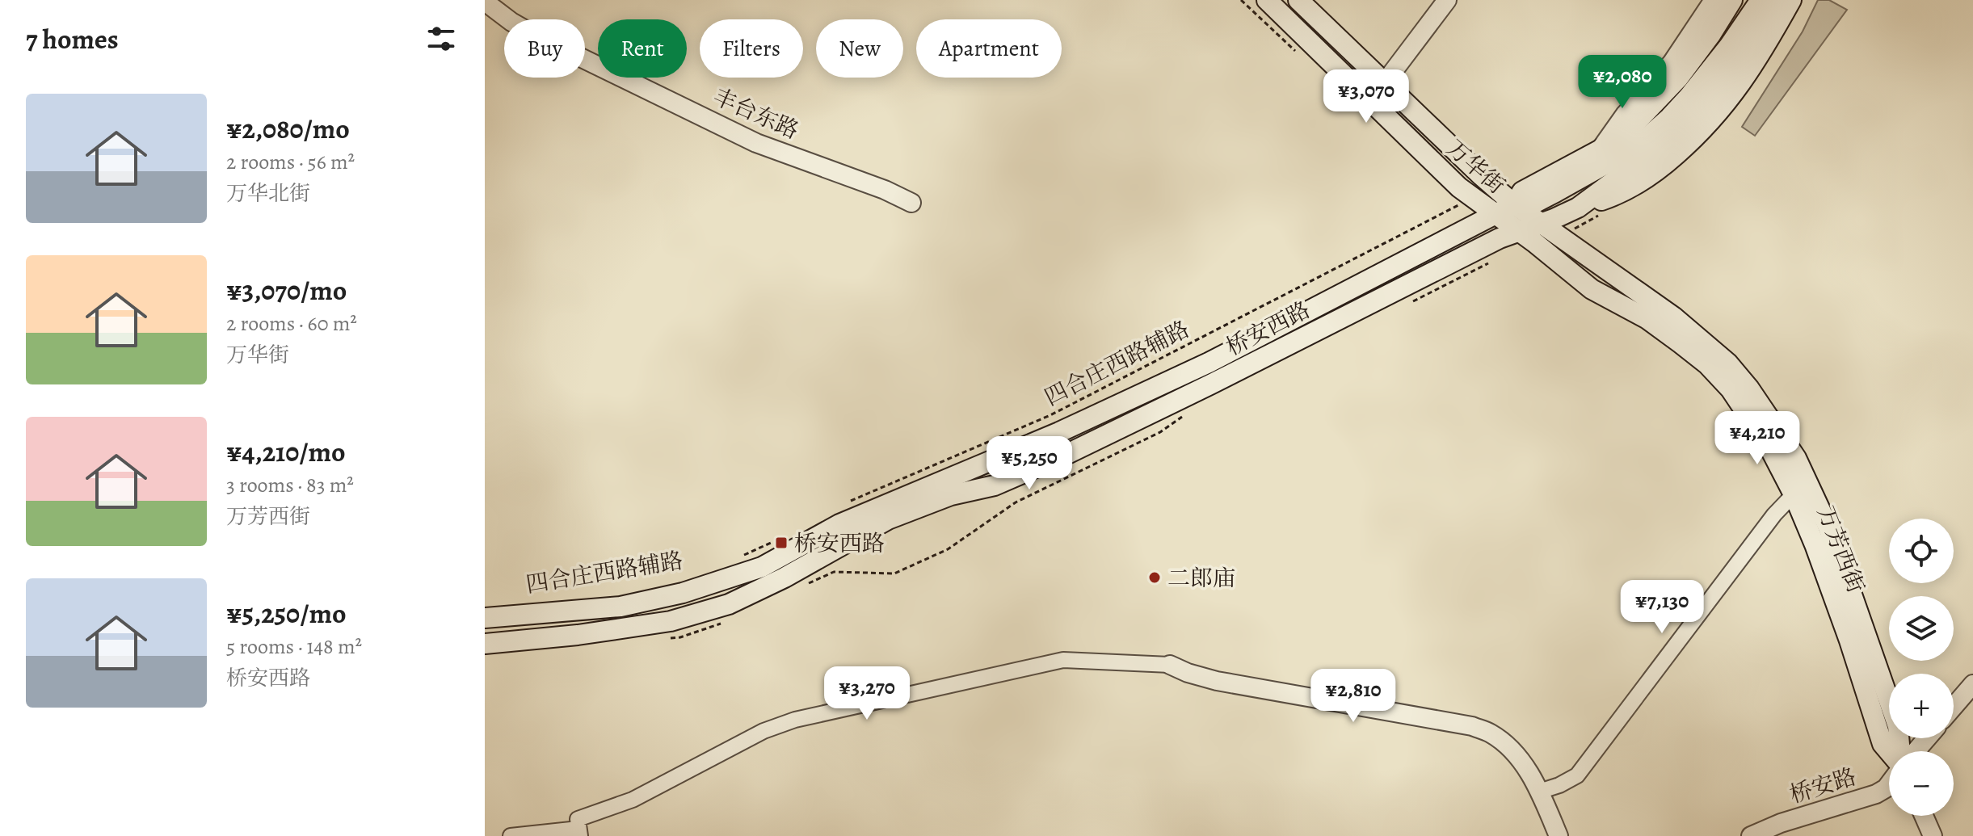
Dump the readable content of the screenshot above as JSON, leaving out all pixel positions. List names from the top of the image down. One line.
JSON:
{"streets":{"main road":["万华街","桥安西路","万芳西街"],"street":["丰台东路","桥安路"],"path":["四合庄西路辅路"]},"crossings":[["万华街","桥安西路"],["万华街","万芳西街"],["桥安西路","万芳西街"]],"places":{"transit":["桥安西路"],"other":["二郎庙"]},"page":{"heading":"7 homes","chip":["Buy","Rent","Filters","New","Apartment"],"price":["¥2,080","¥3,070","¥4,210","¥5,250","¥7,130","¥3,270","¥2,810"],"list":[{"name":"¥2,080/mo","note":"2 rooms · 56 m² · 万华北街"},{"name":"¥3,070/mo","note":"2 rooms · 60 m² · 万华街"},{"name":"¥4,210/mo","note":"3 rooms · 83 m² · 万芳西街"},{"name":"¥5,250/mo","note":"5 rooms · 148 m² · 桥安西路"}],"map_buttons":["+","−"]}}
